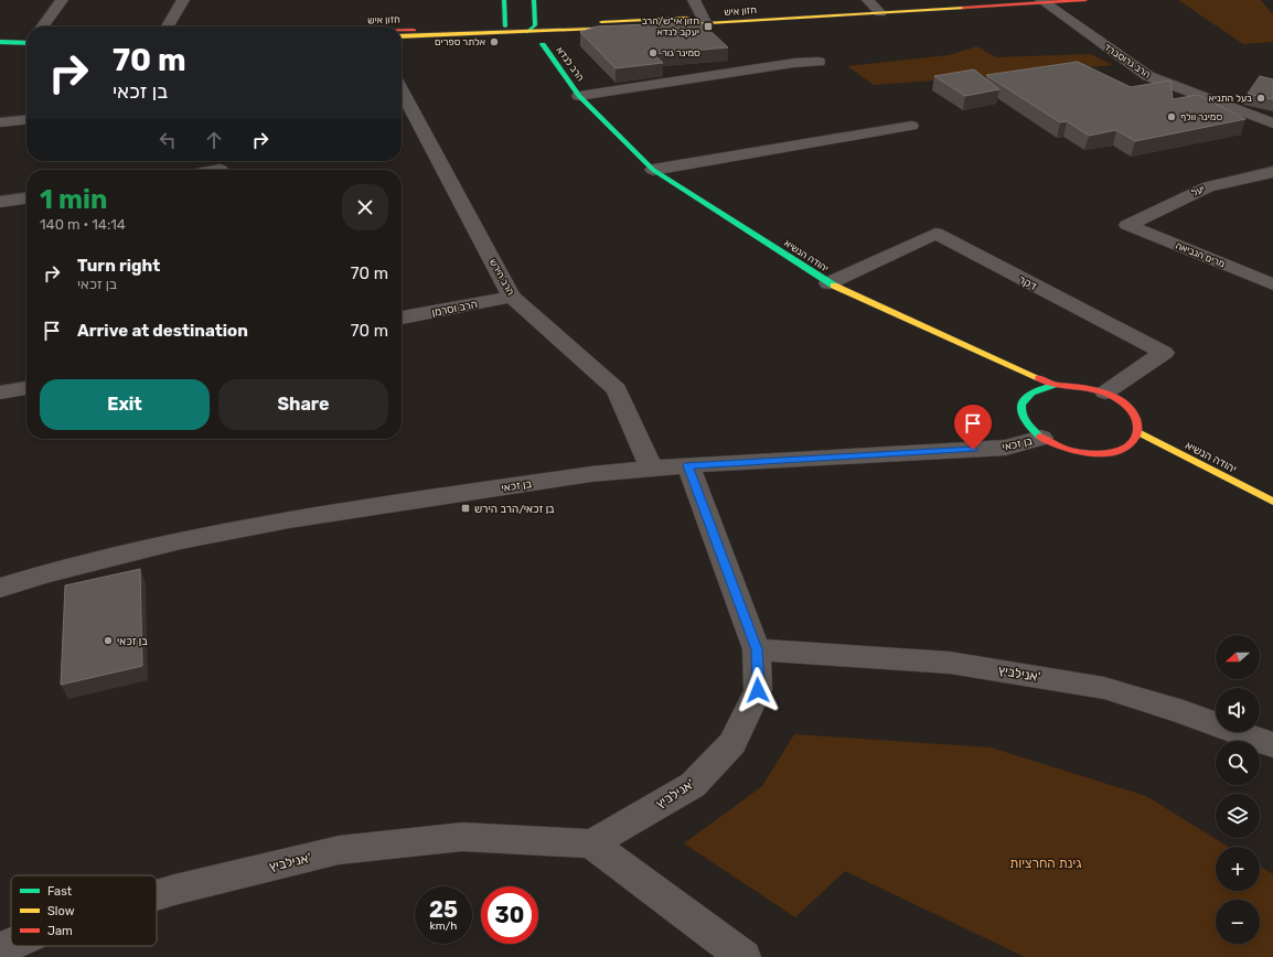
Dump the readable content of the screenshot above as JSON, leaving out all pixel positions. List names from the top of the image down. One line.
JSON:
{"streets":{"street":["חזון איש","הרב גרוסברד","הרב לנדא","יעל","מרים הנביאה","יהודה הנשיא","הרב הירש","דקר","הרב וסרמן","בן זכאי","אנילביץ'"]},"crossings":[["חזון איש","הרב גרוסברד"],["הרב לנדא","יהודה הנשיא"],["יעל","מרים הנביאה"],["יהודה הנשיא","דקר"],["הרב הירש","הרב וסרמן"],["הרב הירש","בן זכאי"],["בן זכאי","אנילביץ'"]],"parks":["גינת החרציות"],"places":{"transit":["חזון אי״ש/הרב יעקב לנדא","בן זכאי/הרב הירש"],"other":["אלתר ספרים","סמינר גור","בעל התניא","סמינר וולף","בן זכאי"]},"legend":["Fast","Slow","Jam"],"north":"left","page":{"turn":["70 m","בן זכאי"],"heading":["1 min","140 m · 14:14"],"list":[{"name":"Turn right","note":"בן זכאי","value":"70 m"},{"name":"Arrive at destination","value":"70 m"}],"buttons":["Exit","Share"],"map_buttons":["+","−"],"speed":"25 km/h","limit":"30"}}
